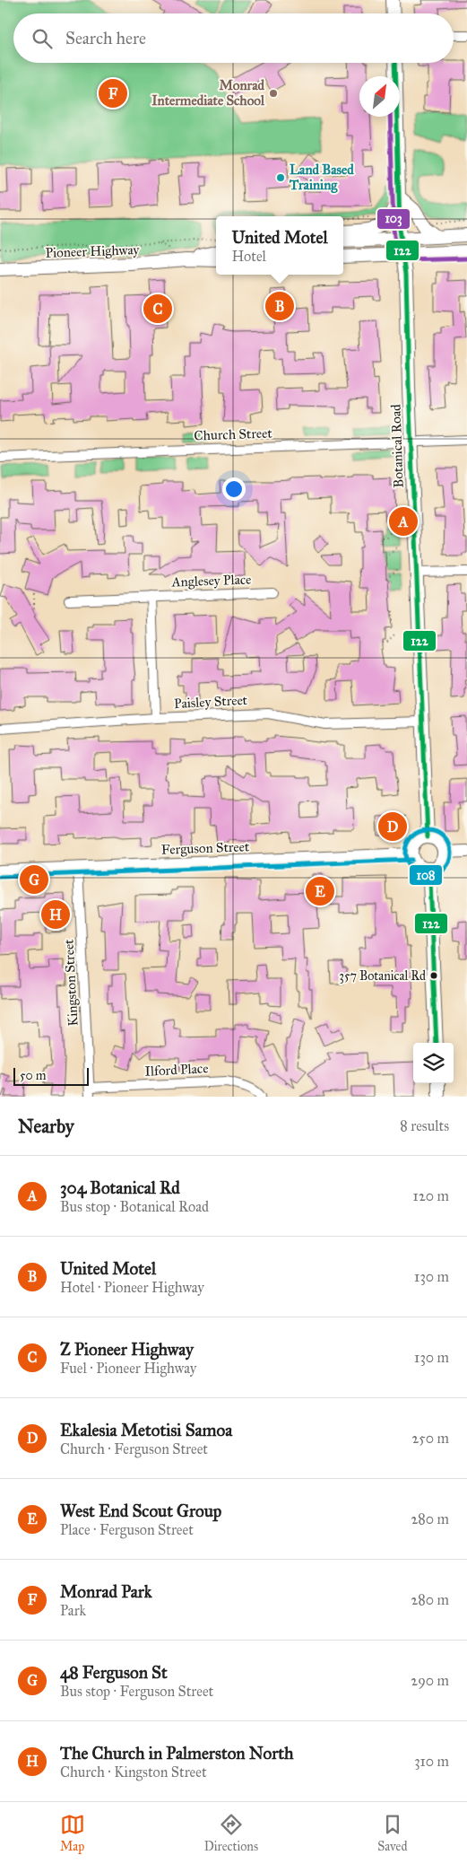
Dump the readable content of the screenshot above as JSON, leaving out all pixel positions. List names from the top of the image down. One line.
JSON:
{"streets":{"main road":["Pioneer Highway","Botanical Road"],"street":["Church Street","Anglesey Place","Paisley Street","Ferguson Street","Kingston Street","Ilford Place"]},"crossings":[["Church Street","Botanical Road"],["Botanical Road","Paisley Street"],["Botanical Road","Ferguson Street"],["Ferguson Street","Kingston Street"],["Kingston Street","Ilford Place"]],"places":["Monrad Intermediate School","Land Based Training","357 Botanical Rd"],"lines":["transit line 122","transit line 103","transit line 108"],"scale_bar":"50 m","north":"top right","page":{"search":"Search here","pins":["F","B","C","A","D","G","E","H"],"popup":["United Motel","Hotel"],"scale":"50 m","heading":["Nearby","8 results"],"list":[{"mark":"A","name":"304 Botanical Rd","note":"Bus stop · Botanical Road","value":"120 m"},{"mark":"B","name":"United Motel","note":"Hotel · Pioneer Highway","value":"130 m"},{"mark":"C","name":"Z Pioneer Highway","note":"Fuel · Pioneer Highway","value":"130 m"},{"mark":"D","name":"Ekalesia Metotisi Samoa","note":"Church · Ferguson Street","value":"250 m"},{"mark":"E","name":"West End Scout Group","note":"Place · Ferguson Street","value":"280 m"},{"mark":"F","name":"Monrad Park","note":"Park","value":"280 m"},{"mark":"G","name":"48 Ferguson St","note":"Bus stop · Ferguson Street","value":"290 m"},{"mark":"H","name":"The Church in Palmerston North","note":"Church · Kingston Street","value":"310 m"}],"nav":["Map","Directions","Saved"]}}
